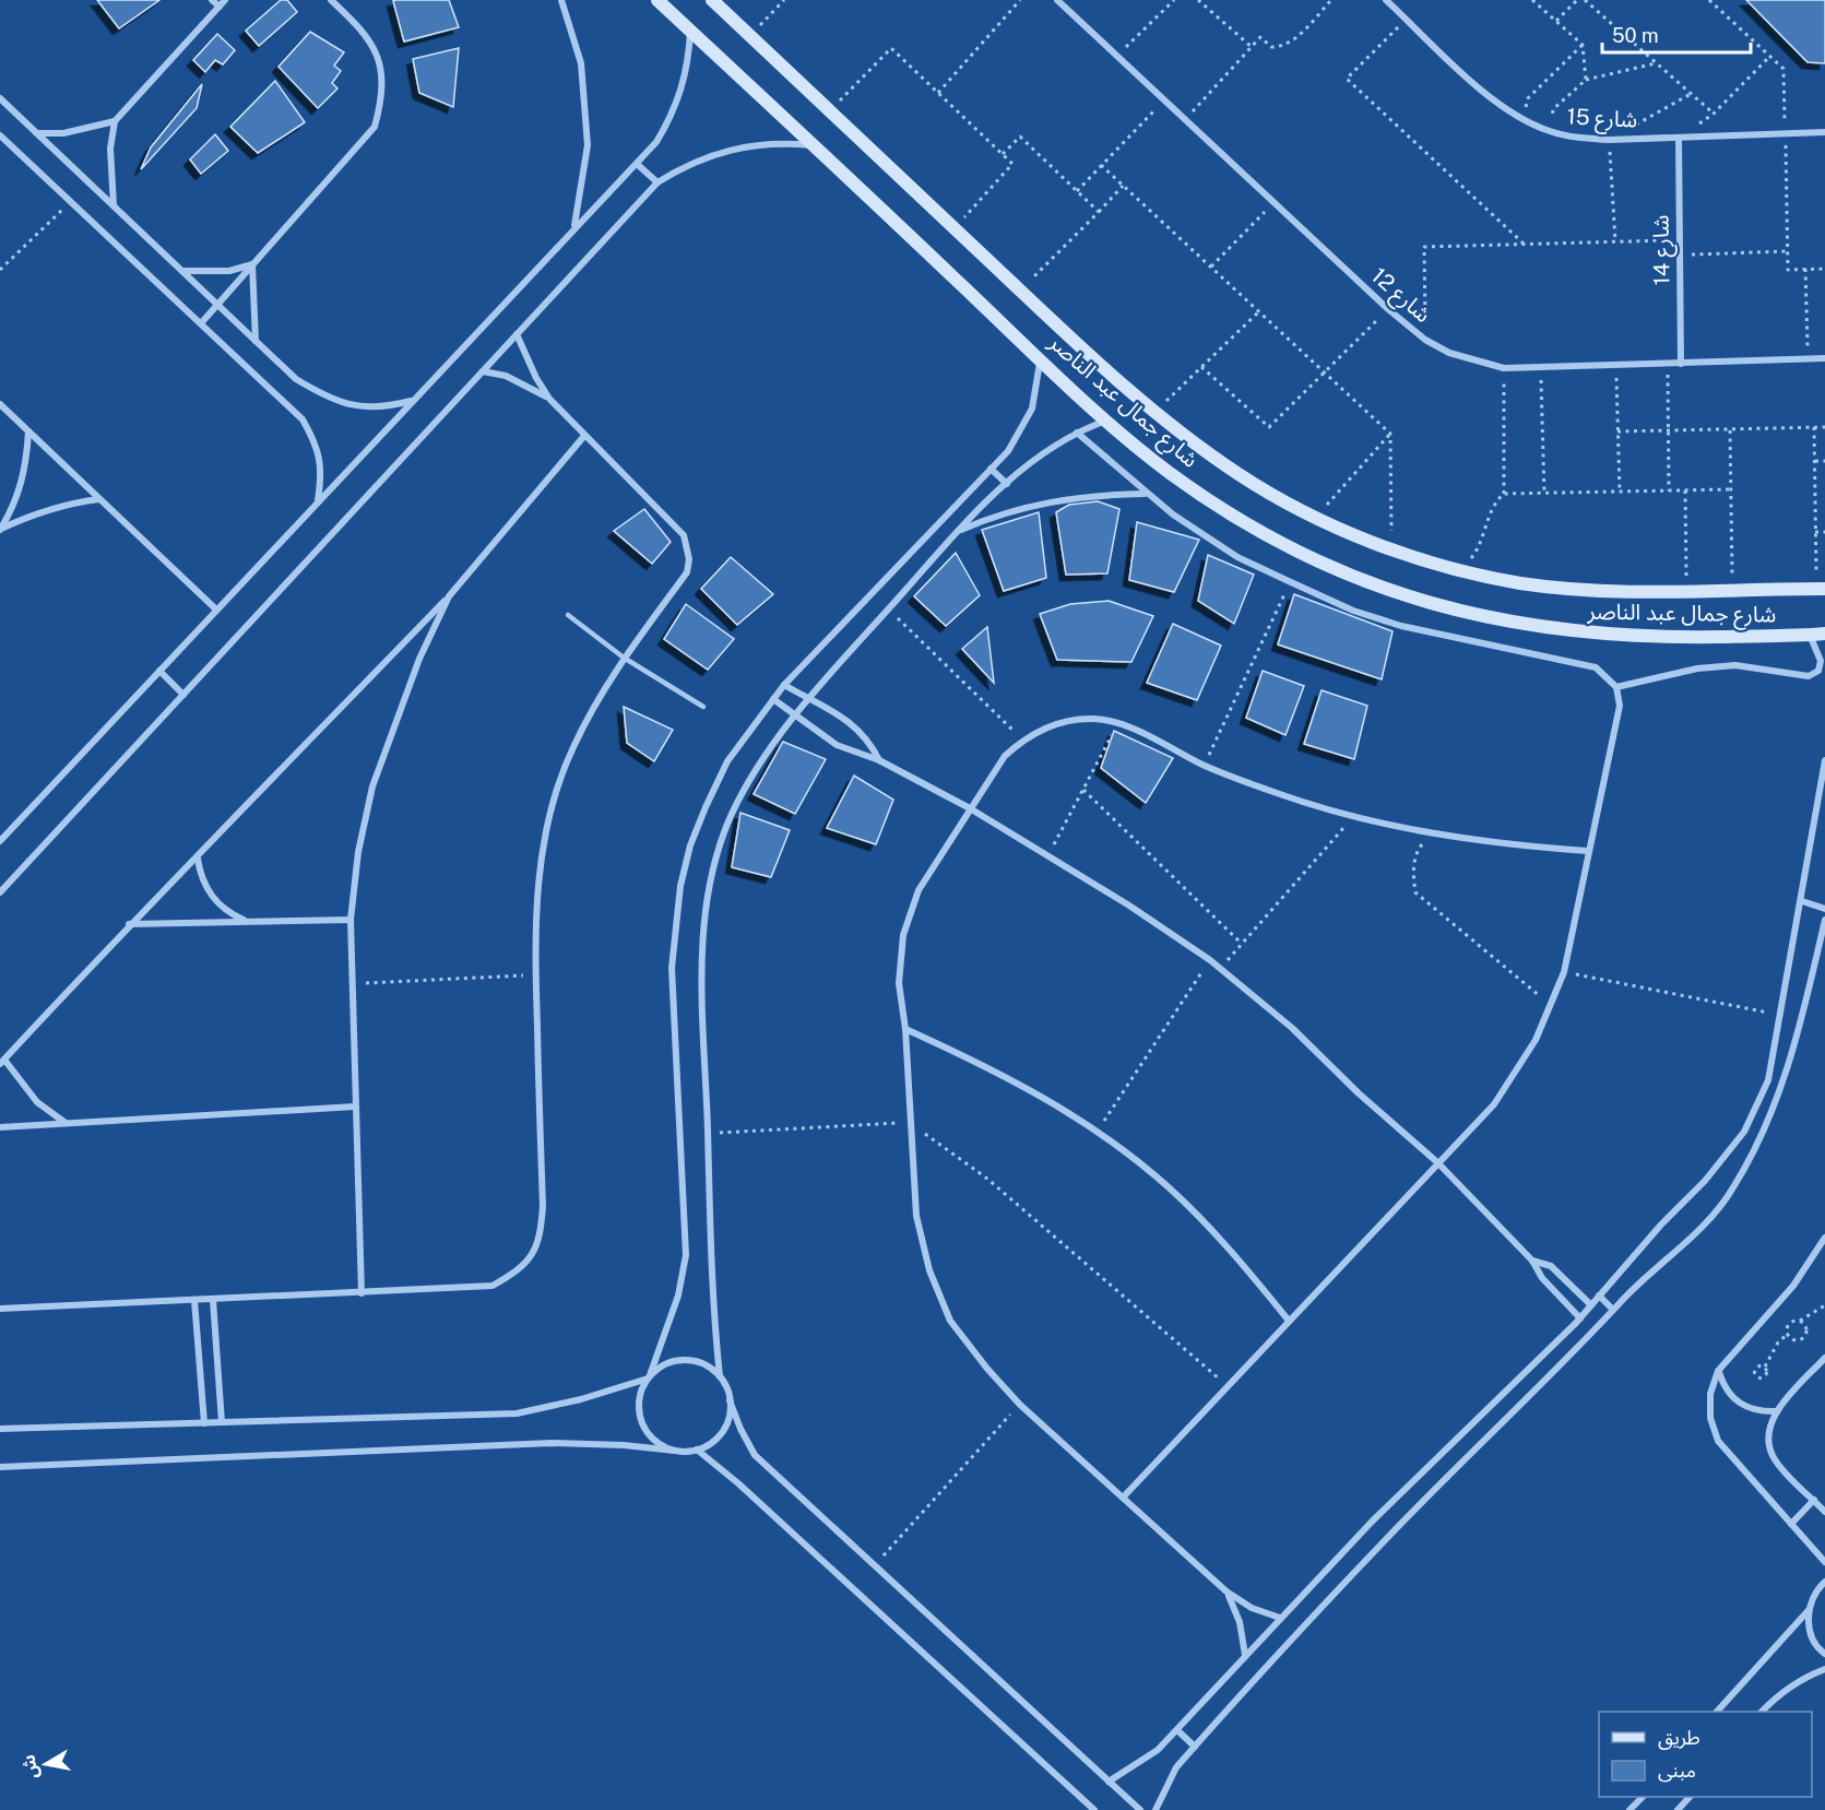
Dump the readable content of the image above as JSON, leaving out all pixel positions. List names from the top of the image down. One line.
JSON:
{"streets":{"main road":["شارع جمال عبد الناصر"],"street":["شارع 15","شارع 14","شارع 12"]},"crossings":[["شارع 15","شارع 14"],["شارع 14","شارع 12"]],"legend":["طريق","مبنى"],"scale_bar":"50 m","north":"left"}
